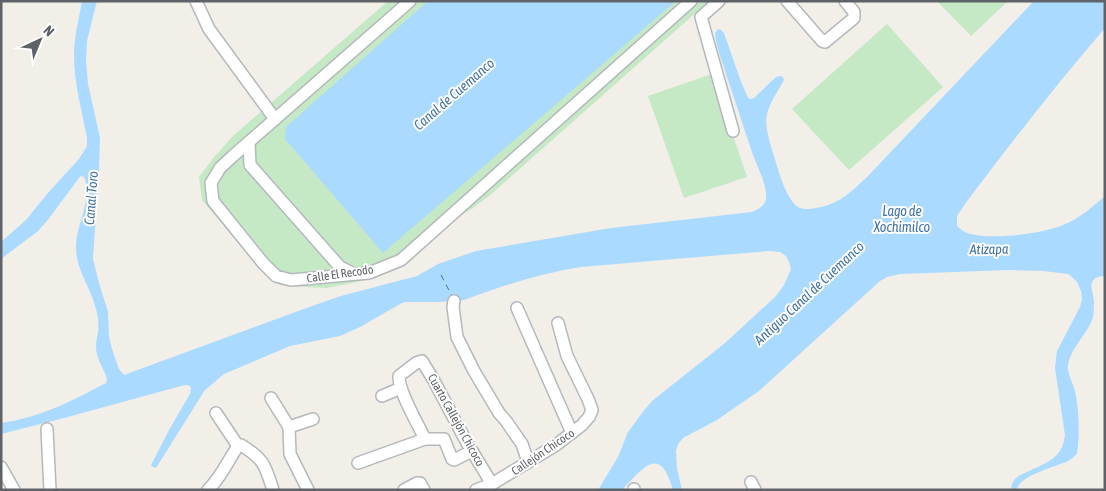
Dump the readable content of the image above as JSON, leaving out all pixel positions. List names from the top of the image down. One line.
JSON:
{"streets":{"street":["Calle El Recodo","Cuarto Callejón Chicoco","Callejón Chicoco"]},"crossings":[["Cuarto Callejón Chicoco","Callejón Chicoco"]],"water":["Canal de Cuemanco","Canal Toro","Lago de Xochimilco","Atizapa","Antiguo Canal de Cuemanco"],"north":"top right"}
